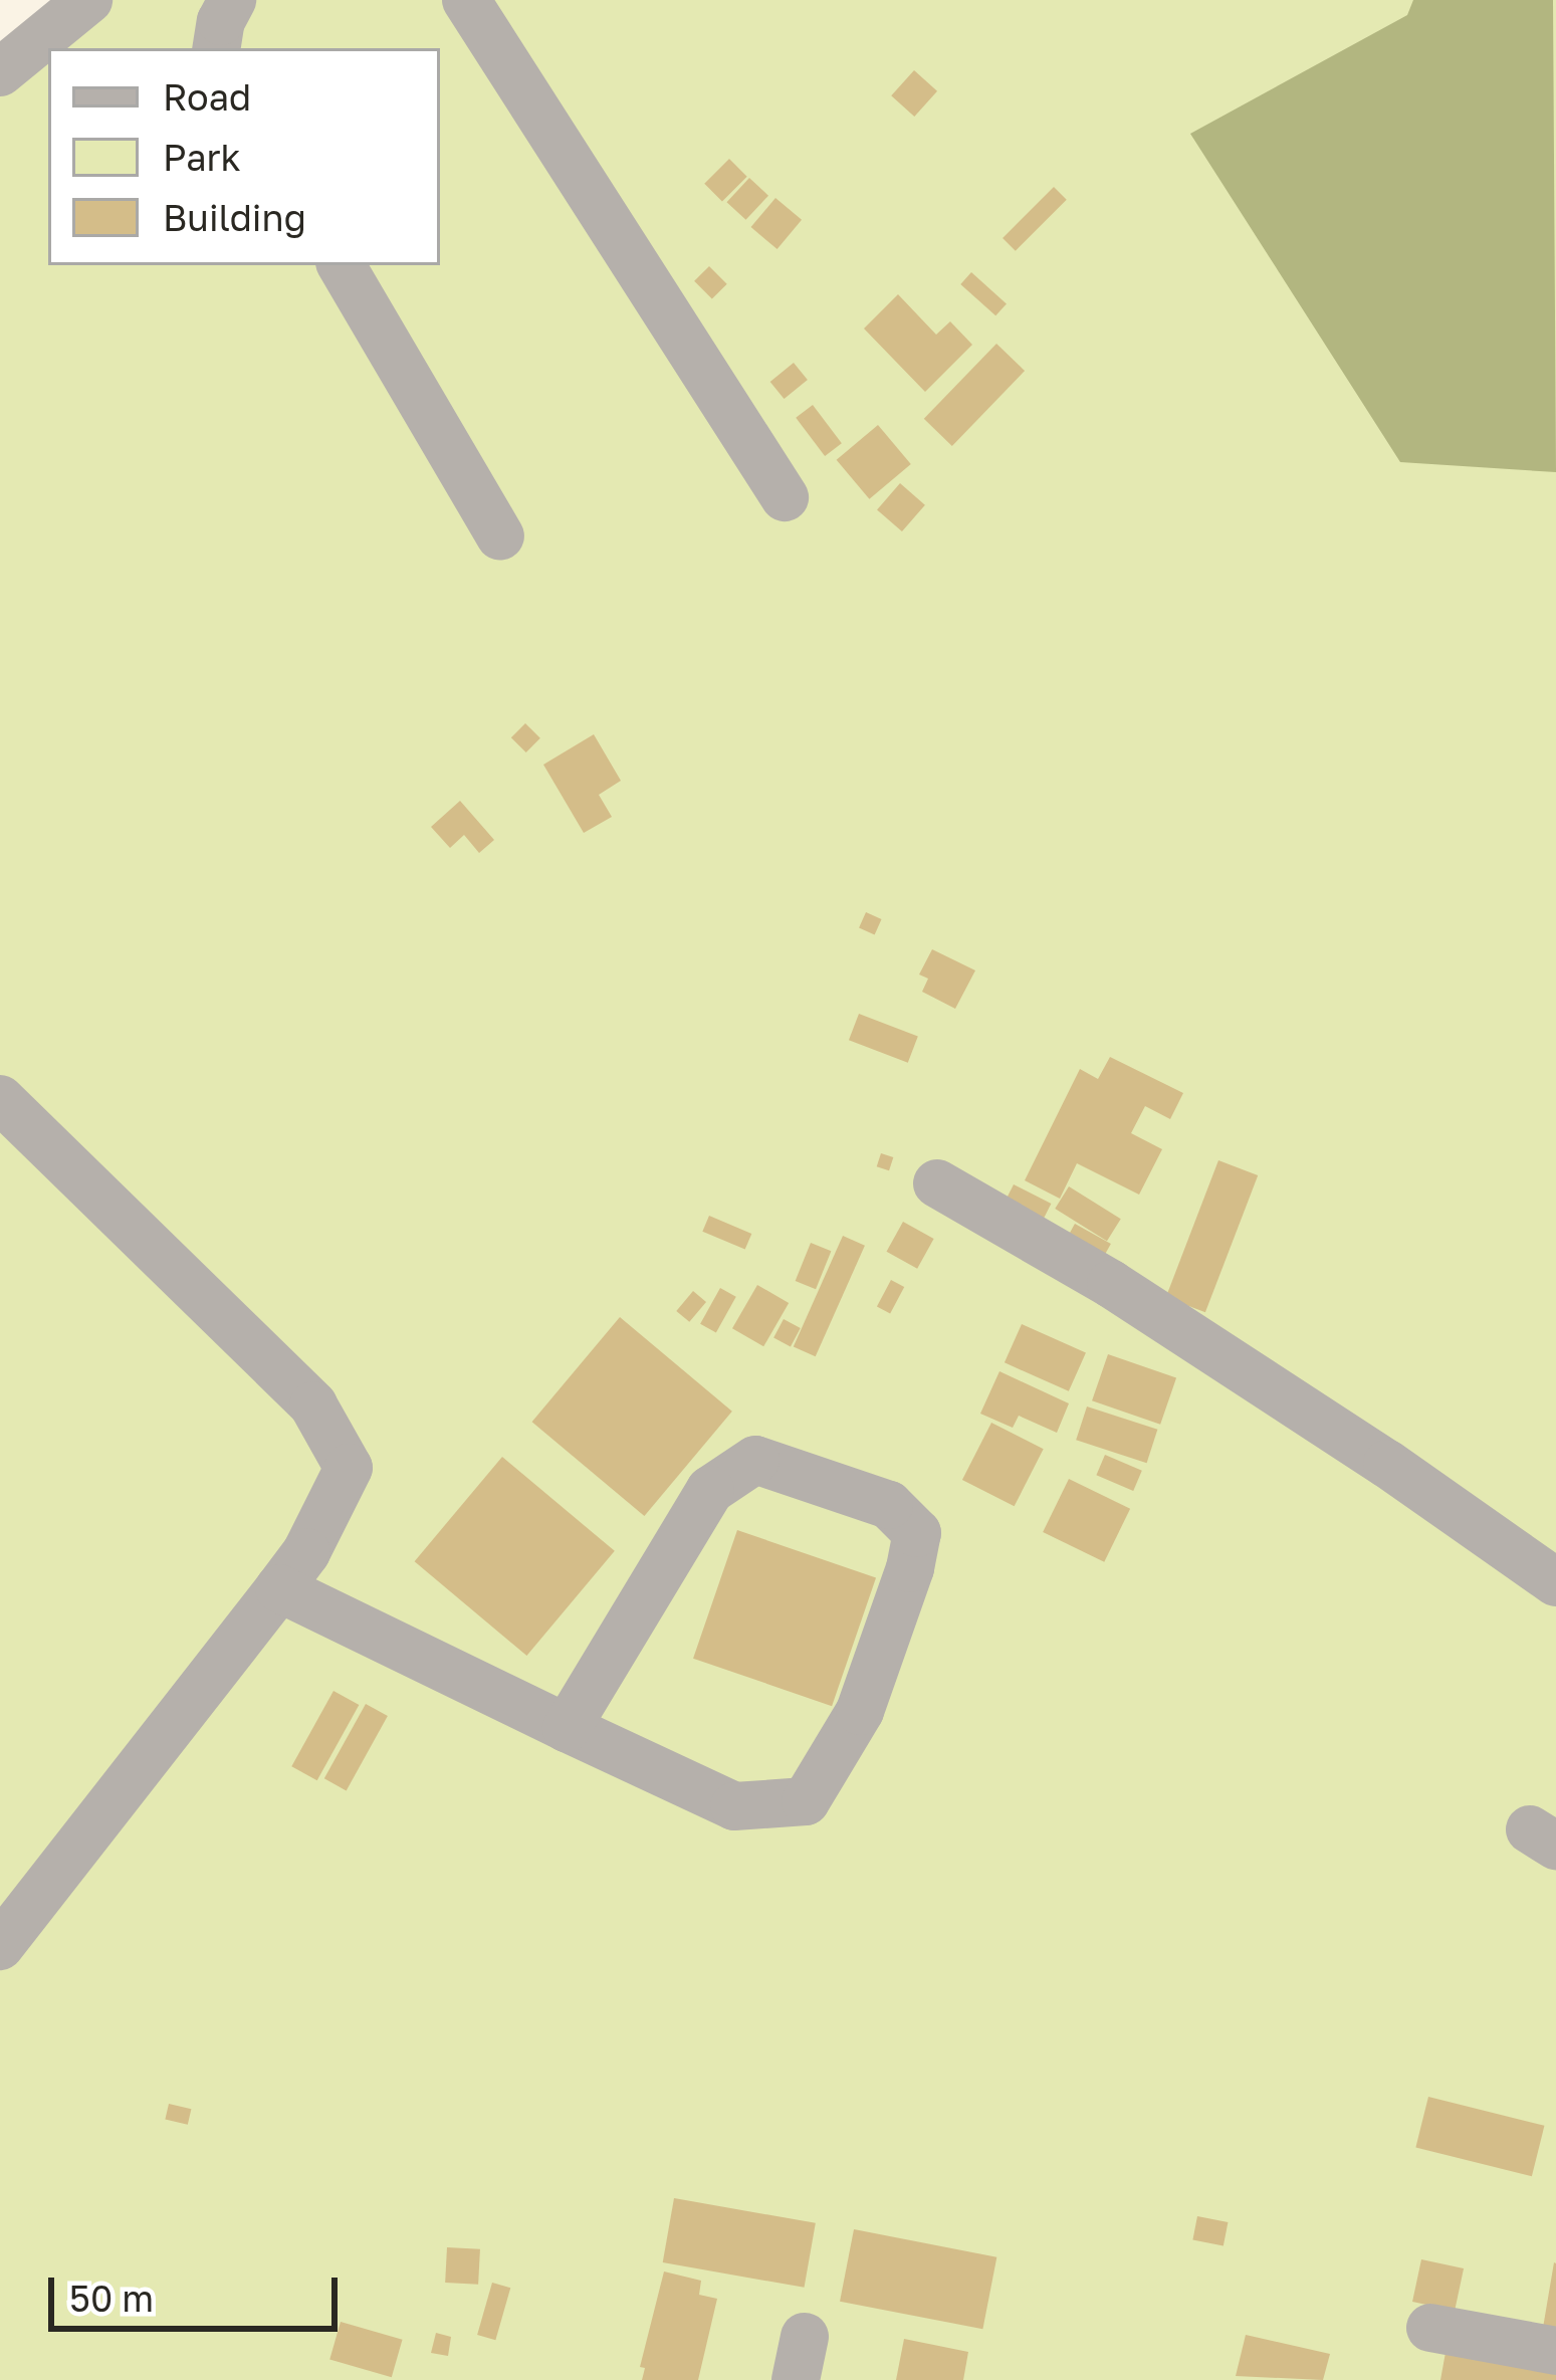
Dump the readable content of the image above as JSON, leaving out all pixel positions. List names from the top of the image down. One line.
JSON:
{"legend":["Road","Park","Building"],"scale_bar":"50 m"}
